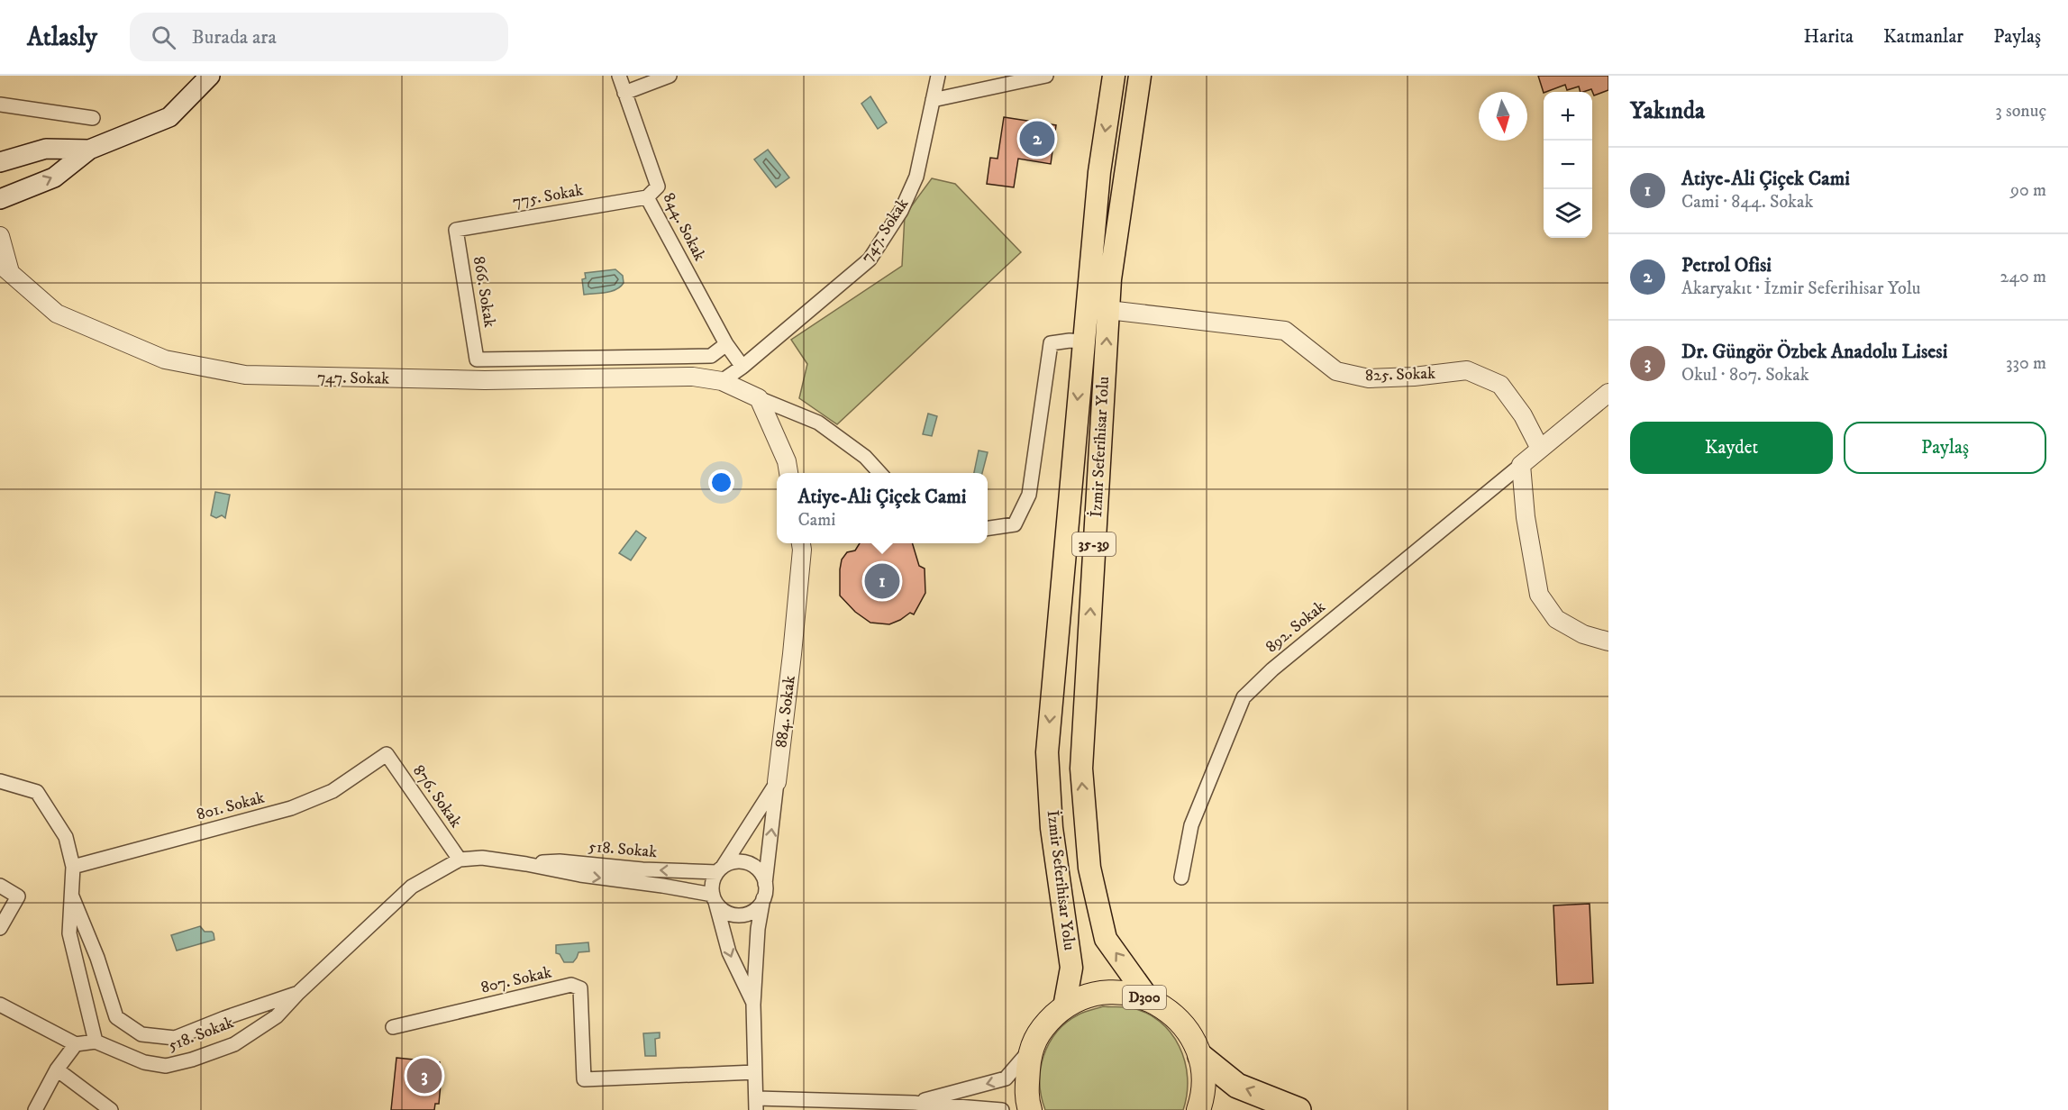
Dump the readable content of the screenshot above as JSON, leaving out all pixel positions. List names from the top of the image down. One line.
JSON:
{"streets":{"highway":["D300"],"main road":["İzmir Seferihisar Yolu","35-39"],"street":["775. Sokak","844. Sokak","747. Sokak","866. Sokak","825. Sokak","892. Sokak","884. Sokak","876. Sokak","801. Sokak","518. Sokak","807. Sokak"]},"crossings":[["775. Sokak","844. Sokak"],["775. Sokak","866. Sokak"],["844. Sokak","747. Sokak"],["844. Sokak","866. Sokak"],["825. Sokak","İzmir Seferihisar Yolu"],["İzmir Seferihisar Yolu","D300"],["884. Sokak","518. Sokak"],["876. Sokak","801. Sokak"],["876. Sokak","518. Sokak"]],"north":"bottom","page":{"header":"Atlasly","search":"Burada ara","nav":["Harita","Katmanlar","Paylaş"],"heading":["Yakında","3 sonuç"],"map_buttons":["+","−"],"pins":["2","1","3"],"list":[{"mark":"1","name":"Atiye-Ali Çiçek Cami","note":"Cami · 844. Sokak","value":"90 m"},{"mark":"2","name":"Petrol Ofisi","note":"Akaryakıt · İzmir Seferihisar Yolu","value":"240 m"},{"mark":"3","name":"Dr. Güngör Özbek Anadolu Lisesi","note":"Okul · 807. Sokak","value":"330 m"}],"buttons":["Kaydet","Paylaş"],"popup":["Atiye-Ali Çiçek Cami","Cami"]}}
